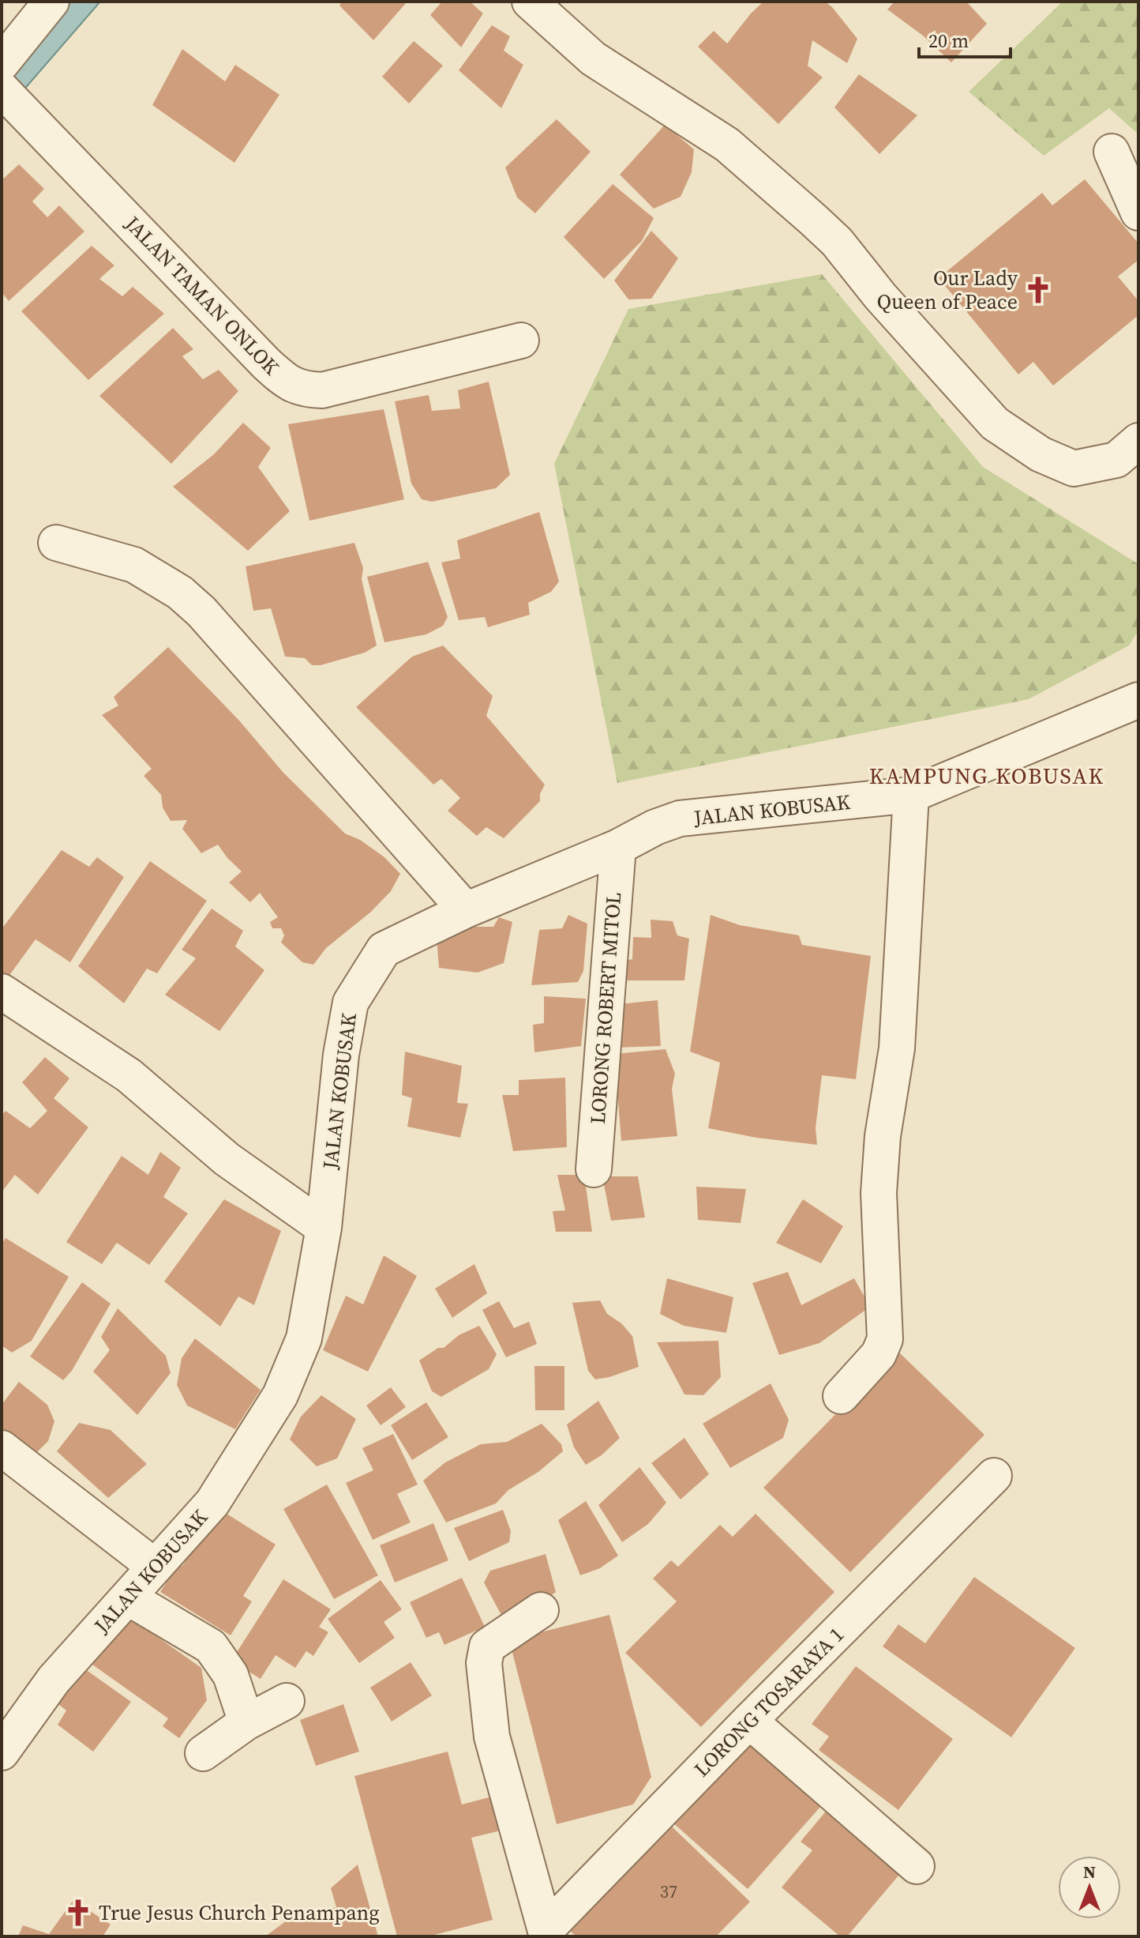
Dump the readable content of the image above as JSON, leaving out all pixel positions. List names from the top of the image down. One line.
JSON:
{"streets":{"street":["JALAN TAMAN ONLOK","JALAN KOBUSAK","LORONG ROBERT MITOL","LORONG TOSARAYA 1"]},"crossings":[["JALAN KOBUSAK","LORONG ROBERT MITOL"]],"districts":["KAMPUNG KOBUSAK"],"places":{"church":["Our Lady Queen of Peace","True Jesus Church Penampang"]},"house_numbers":["37"],"scale_bar":"20 m","north":"top"}
